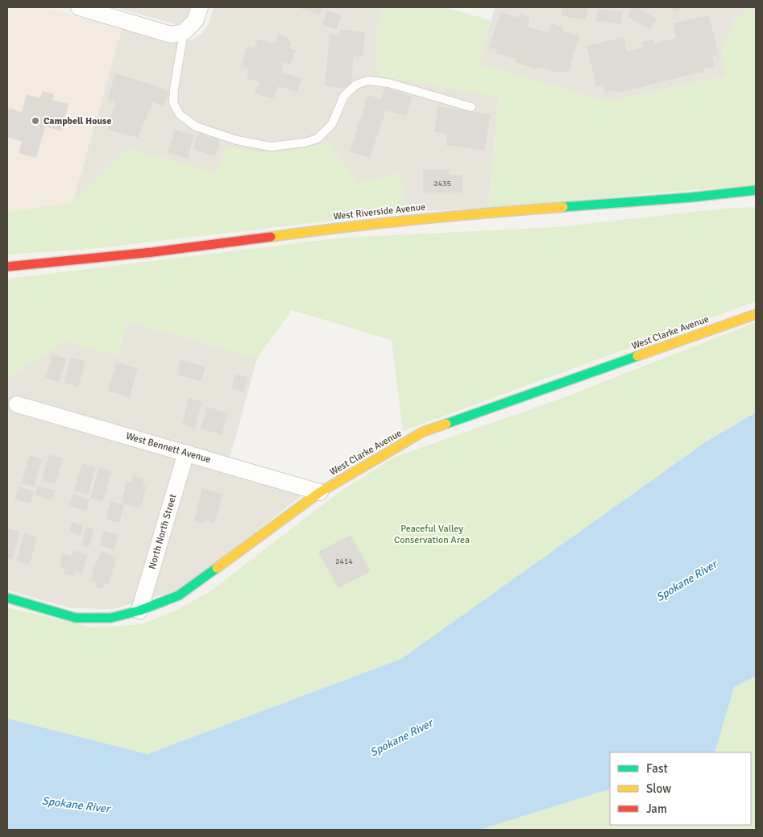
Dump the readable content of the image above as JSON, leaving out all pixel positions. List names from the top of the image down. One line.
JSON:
{"streets":{"street":["West Riverside Avenue","West Clarke Avenue","West Bennett Avenue","North North Street"]},"crossings":[["West Clarke Avenue","West Bennett Avenue"],["West Clarke Avenue","North North Street"],["West Bennett Avenue","North North Street"]],"water":["Spokane River"],"parks":["Peaceful Valley Conservation Area"],"places":["Campbell House"],"house_numbers":["2435","2414"],"legend":["Fast","Slow","Jam"]}
